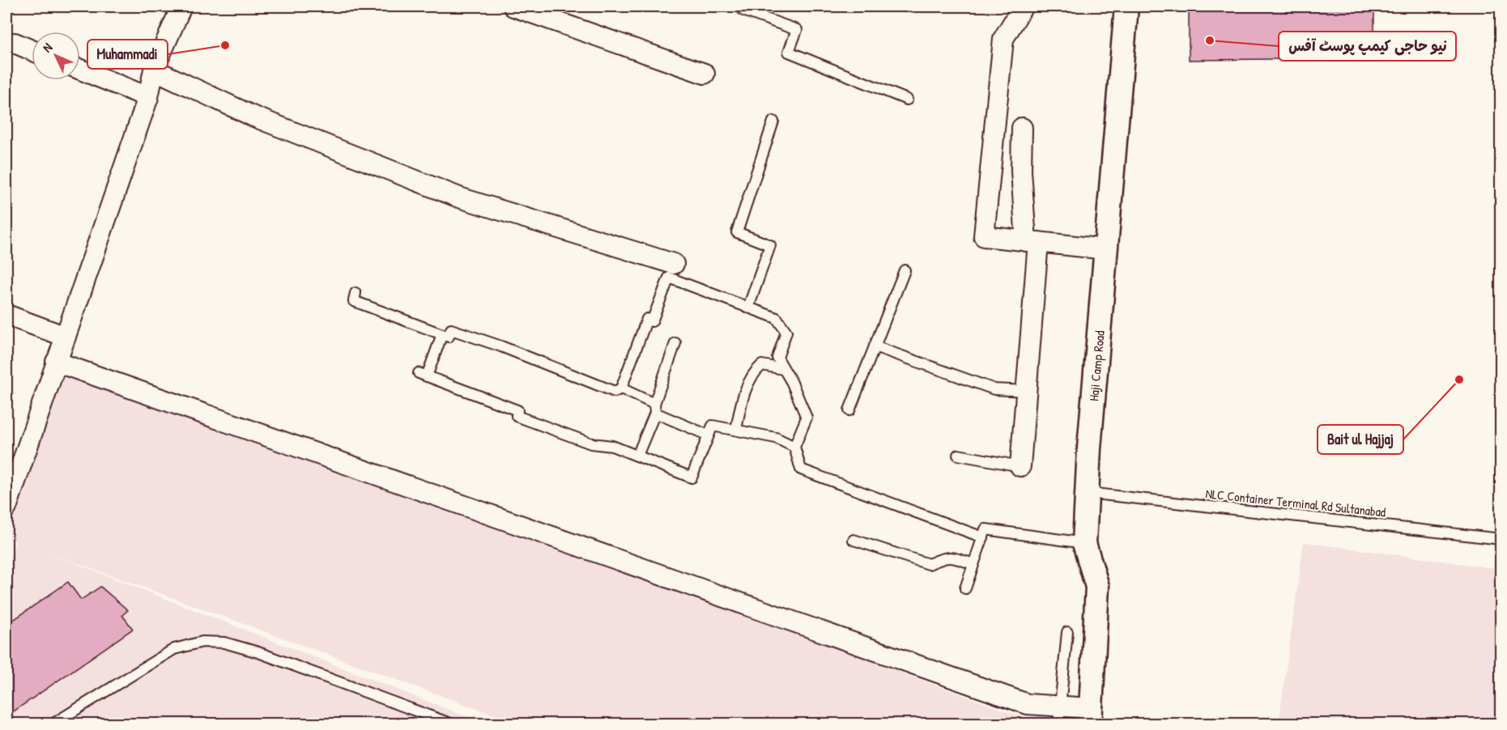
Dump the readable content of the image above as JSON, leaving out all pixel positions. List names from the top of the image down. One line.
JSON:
{"streets":{"street":["Haji Camp Road"],"lane":["NLC Container Terminal Rd Sultanabad"]},"crossings":[["Haji Camp Road","NLC Container Terminal Rd Sultanabad"]],"places":["نیو حاجی کیمپ پوسٹ آفس","Muhammadi","Bait ul Hajjaj"],"north":"top left"}
